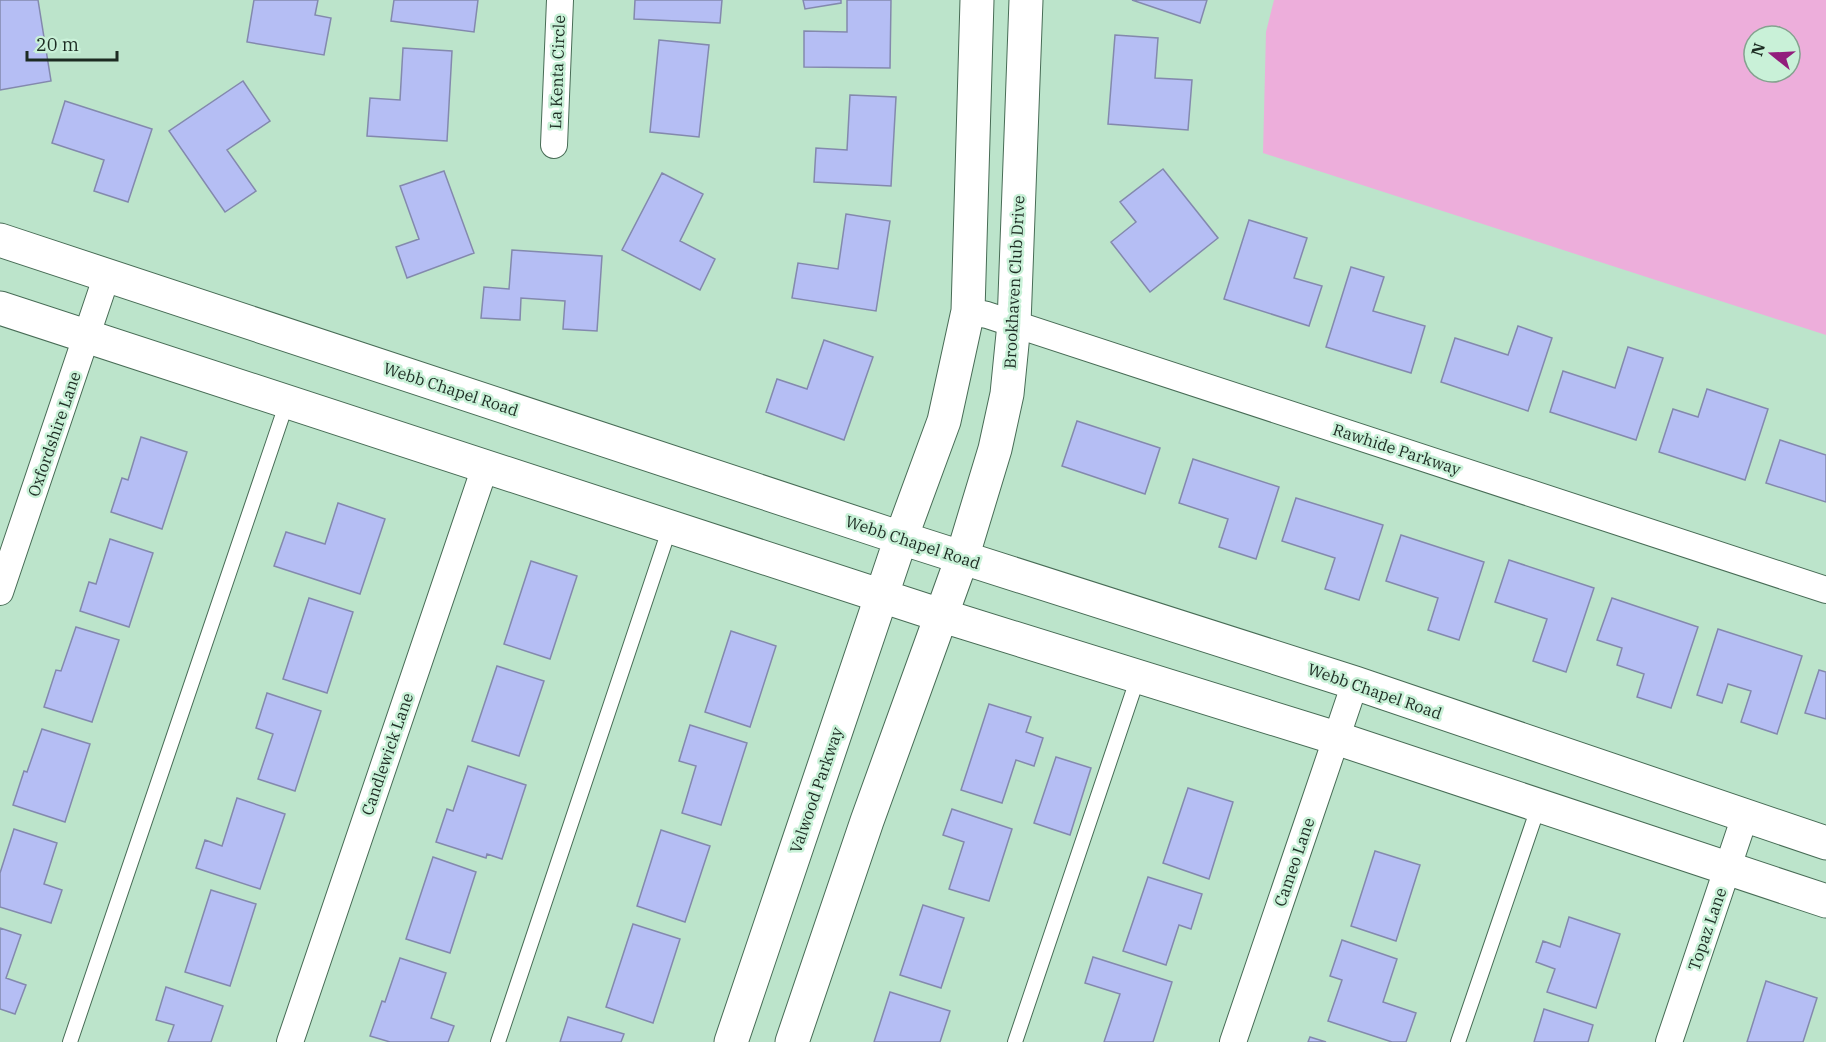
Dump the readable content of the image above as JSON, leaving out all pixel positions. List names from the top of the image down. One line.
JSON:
{"streets":{"main road":["Brookhaven Club Drive","Webb Chapel Road","Valwood Parkway"],"street":["La Kenta Circle","Oxfordshire Lane","Rawhide Parkway","Candlewick Lane","Cameo Lane","Topaz Lane"]},"crossings":[["Brookhaven Club Drive","Webb Chapel Road"],["Brookhaven Club Drive","Rawhide Parkway"],["Webb Chapel Road","Oxfordshire Lane"],["Webb Chapel Road","Valwood Parkway"],["Webb Chapel Road","Cameo Lane"],["Webb Chapel Road","Topaz Lane"]],"scale_bar":"20 m","north":"left"}
